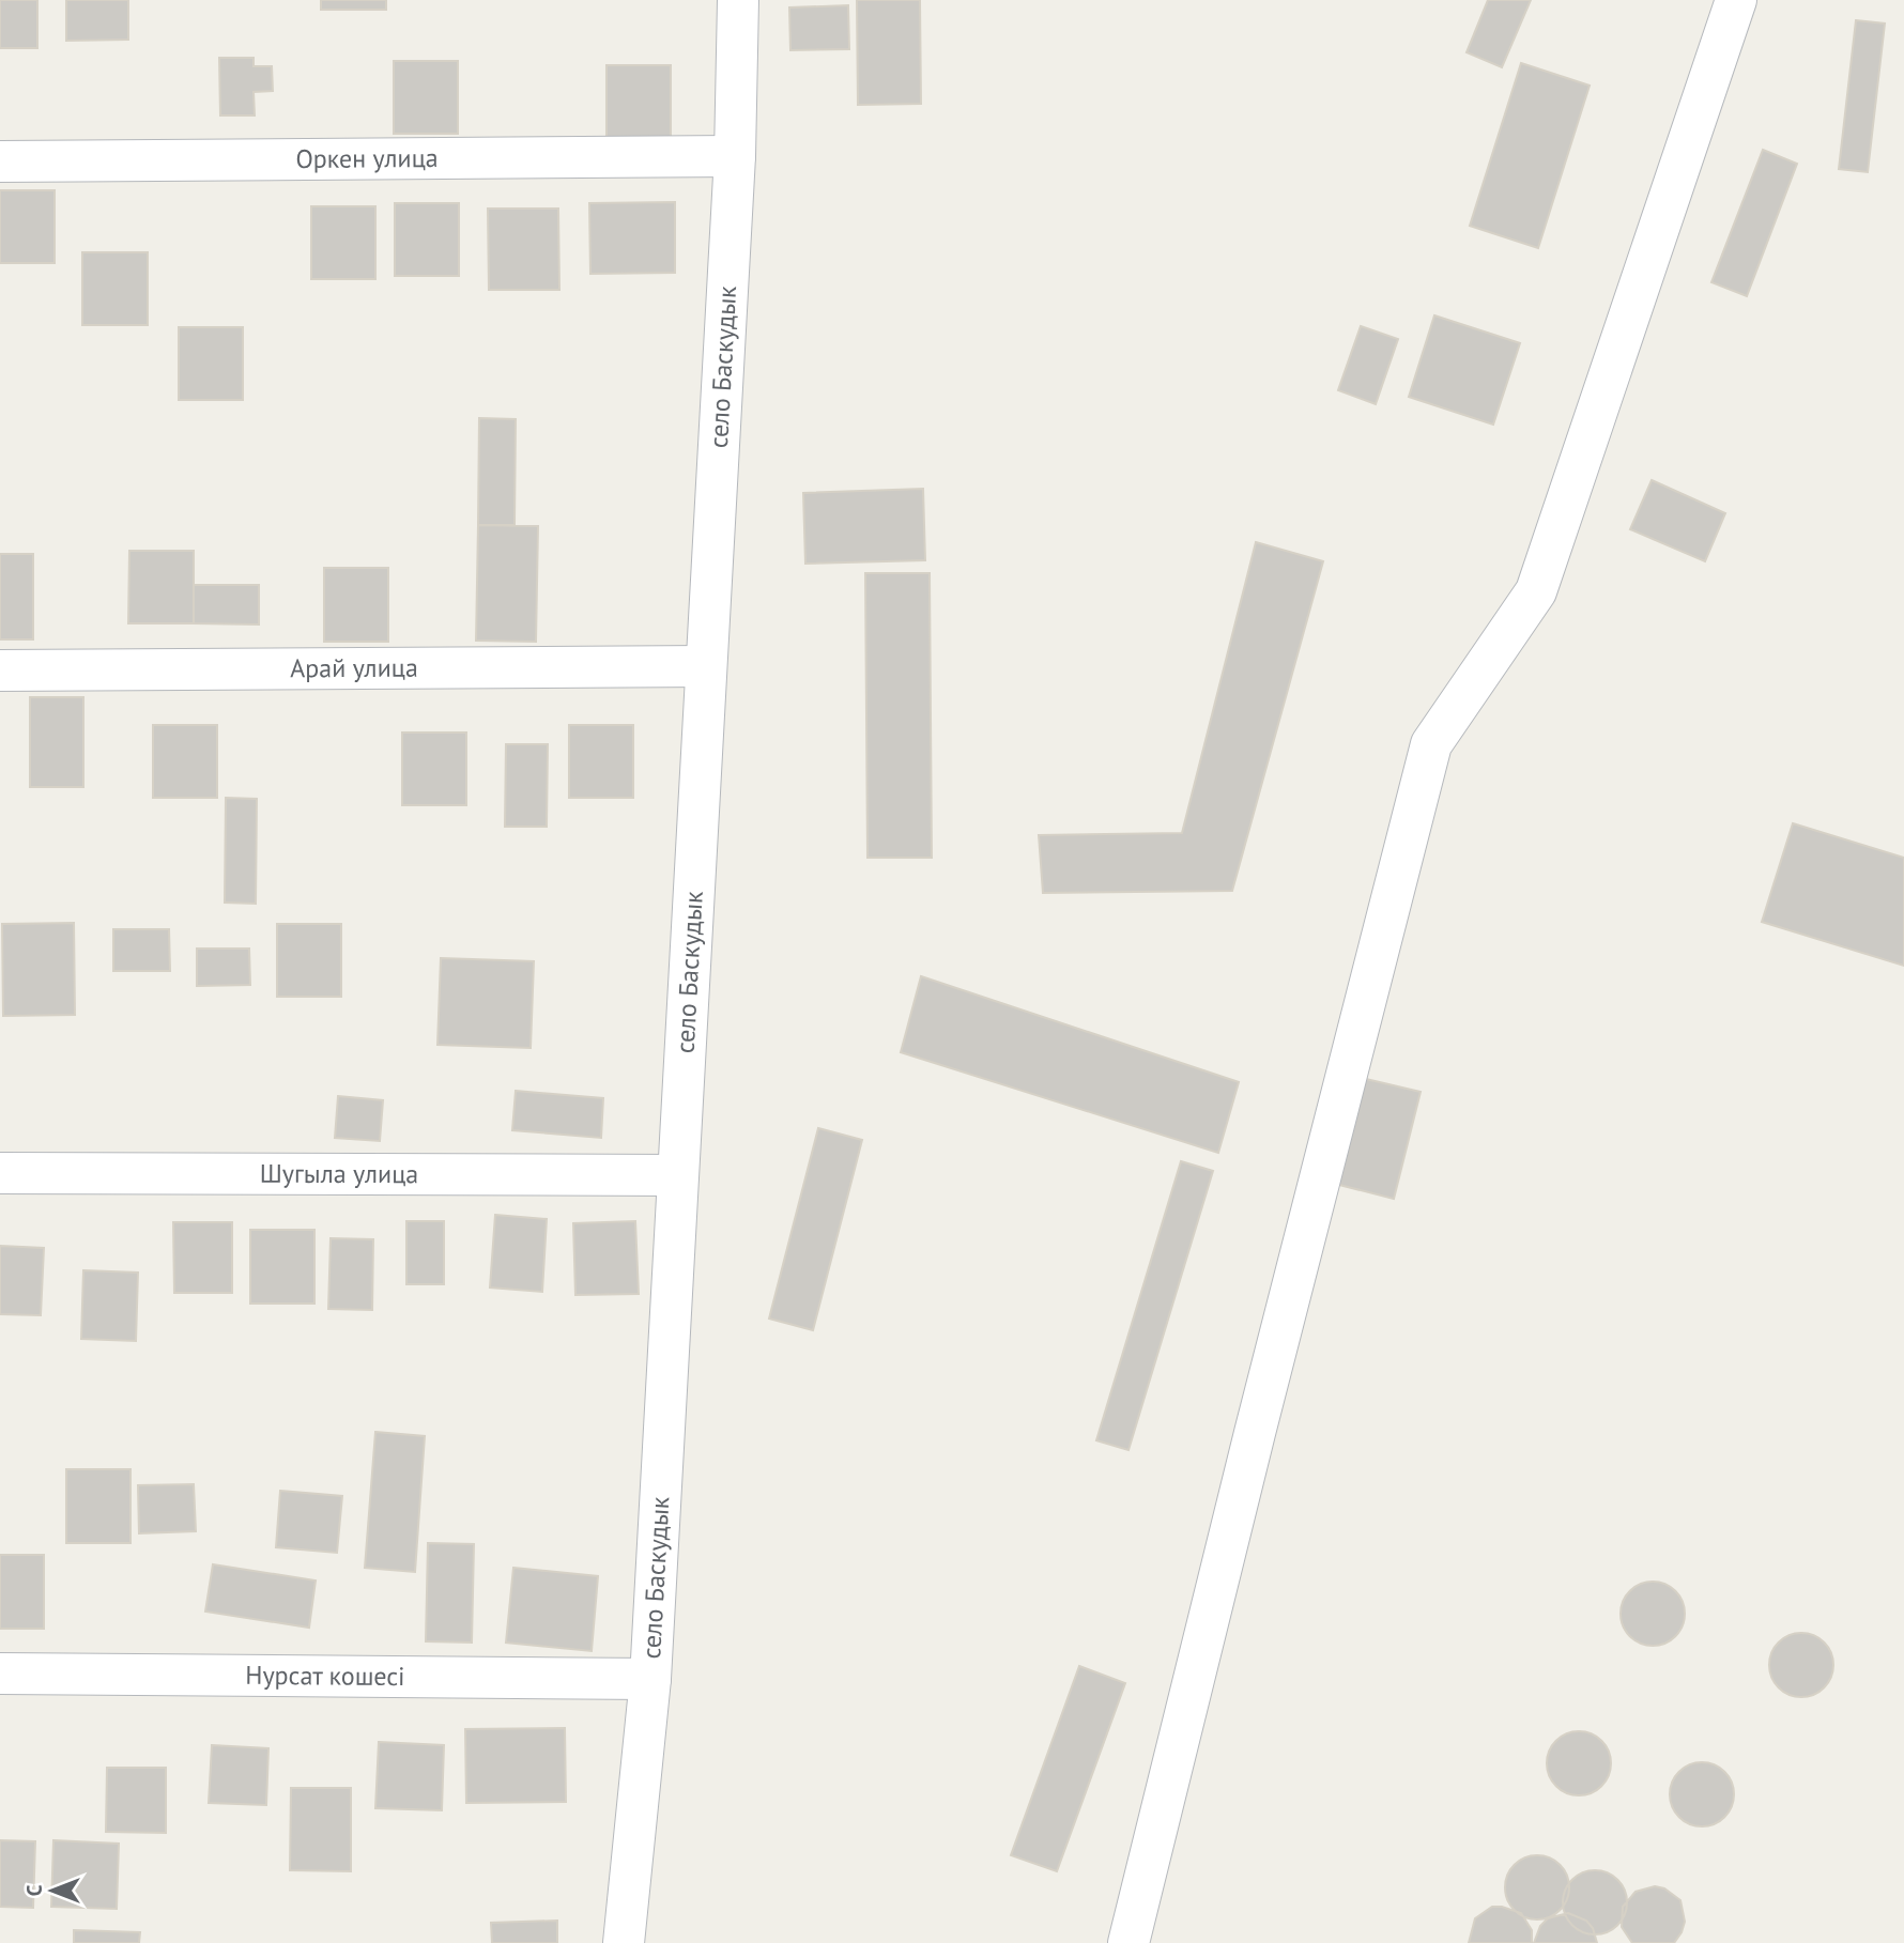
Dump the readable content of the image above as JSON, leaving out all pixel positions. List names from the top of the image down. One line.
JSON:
{"streets":{"street":["Оркен улица","село Баскудык","Арай улица","Шугыла улица","Нурсат кошесi"]},"crossings":[["Оркен улица","село Баскудык"],["село Баскудык","Арай улица"],["село Баскудык","Шугыла улица"],["село Баскудык","Нурсат кошесi"]],"north":"left"}
